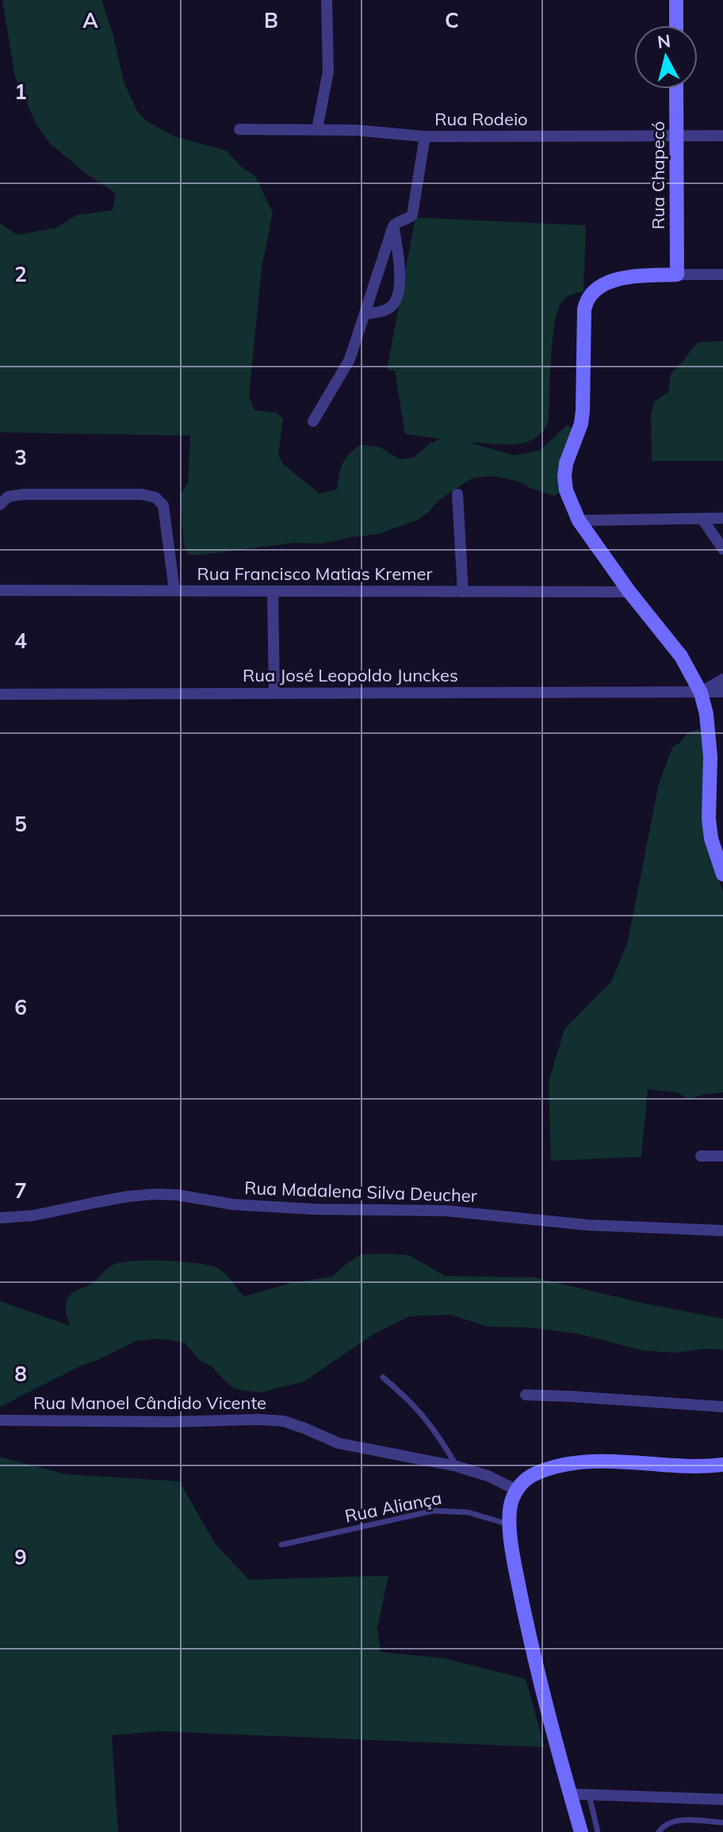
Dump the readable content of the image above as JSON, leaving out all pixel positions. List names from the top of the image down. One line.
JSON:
{"streets":{"street":["Rua Rodeio","Rua Chapecó","Rua Francisco Matias Kremer","Rua José Leopoldo Junckes","Rua Madalena Silva Deucher","Rua Manoel Cândido Vicente"],"lane":["Rua Aliança"]},"crossings":[["Rua Rodeio","Rua Chapecó"]],"north":"top","grid":{"columns":["A","B","C"],"rows":["1","2","3","4","5","6","7","8","9"]}}
